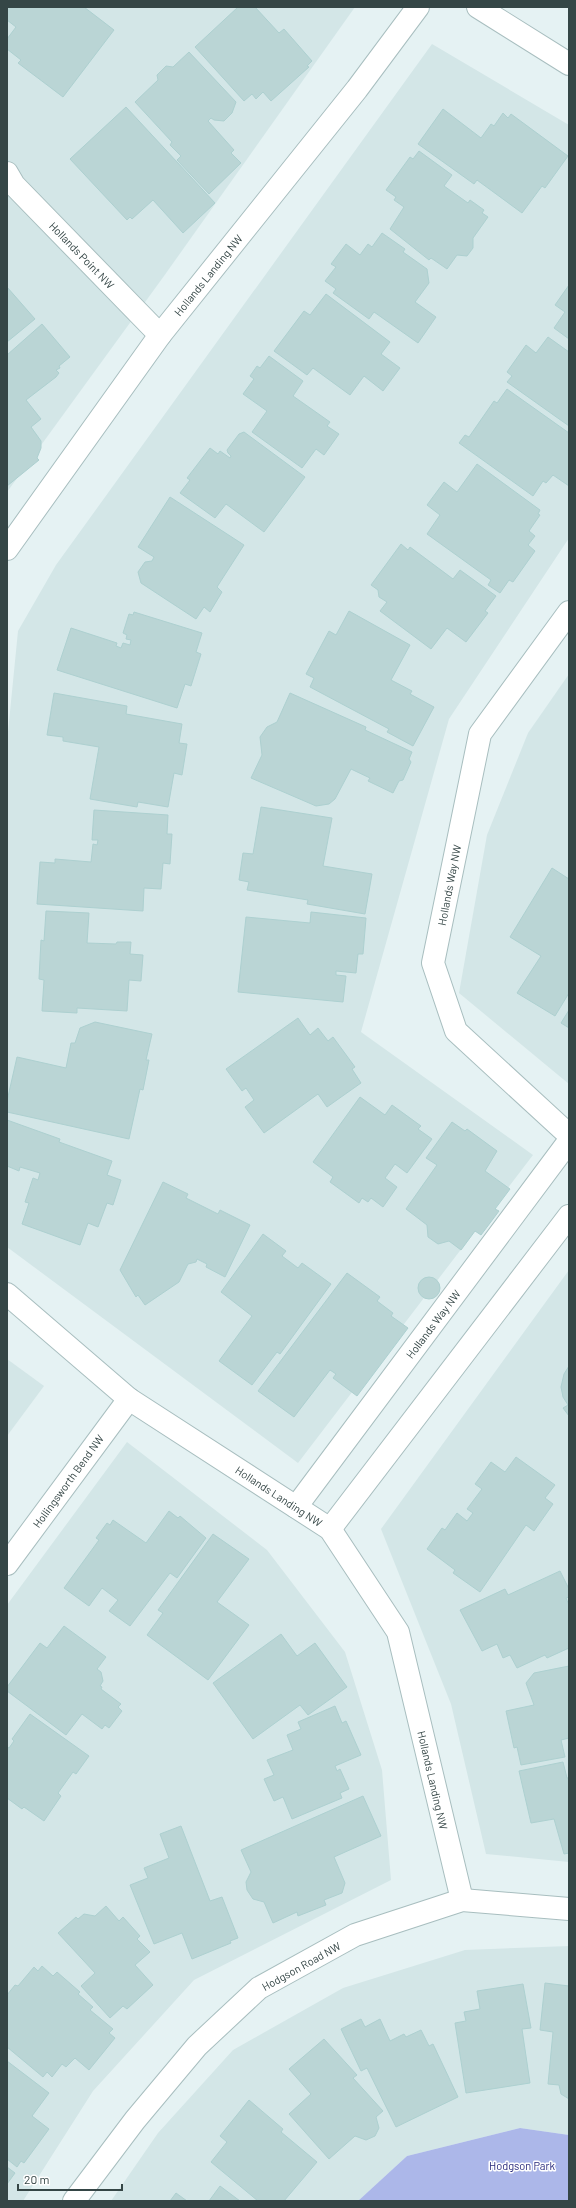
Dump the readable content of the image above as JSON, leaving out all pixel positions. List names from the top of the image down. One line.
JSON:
{"streets":{"street":["Hollands Point NW","Hollands Landing NW","Hollands Way NW","Hollingsworth Bend NW","Hodgson Road NW"]},"crossings":[["Hollands Point NW","Hollands Landing NW"],["Hollands Landing NW","Hollands Way NW"],["Hollands Landing NW","Hollingsworth Bend NW"],["Hollands Landing NW","Hodgson Road NW"]],"parks":["Hodgson Park"],"scale_bar":"20 m"}
